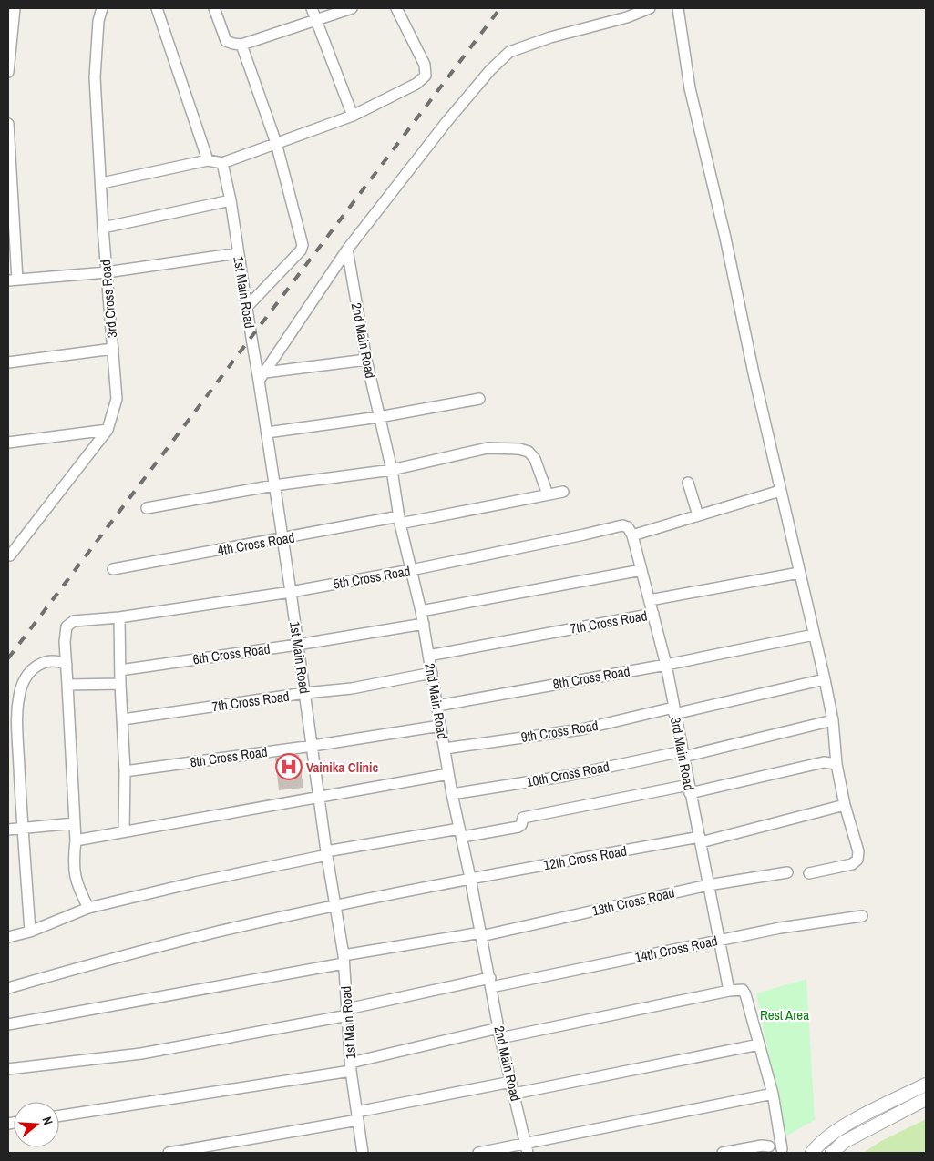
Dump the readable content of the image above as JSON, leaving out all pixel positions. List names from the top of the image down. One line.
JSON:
{"streets":{"street":["1st Main Road","3rd Cross Road","2nd Main Road","4th Cross Road","5th Cross Road","7th Cross Road","6th Cross Road","8th Cross Road","9th Cross Road","3rd Main Road","10th Cross Road","12th Cross Road","13th Cross Road","14th Cross Road"]},"crossings":[["1st Main Road","4th Cross Road"],["1st Main Road","5th Cross Road"],["1st Main Road","7th Cross Road"],["1st Main Road","6th Cross Road"],["1st Main Road","8th Cross Road"],["1st Main Road","12th Cross Road"],["1st Main Road","13th Cross Road"],["1st Main Road","14th Cross Road"],["2nd Main Road","4th Cross Road"],["2nd Main Road","5th Cross Road"],["2nd Main Road","7th Cross Road"],["2nd Main Road","6th Cross Road"],["2nd Main Road","8th Cross Road"],["2nd Main Road","9th Cross Road"],["2nd Main Road","10th Cross Road"],["2nd Main Road","12th Cross Road"],["2nd Main Road","13th Cross Road"],["2nd Main Road","14th Cross Road"],["5th Cross Road","3rd Main Road"],["7th Cross Road","3rd Main Road"],["8th Cross Road","3rd Main Road"],["9th Cross Road","3rd Main Road"],["3rd Main Road","10th Cross Road"],["3rd Main Road","12th Cross Road"],["3rd Main Road","13th Cross Road"],["3rd Main Road","14th Cross Road"]],"parks":["Rest Area"],"places":{"hospital":["Vainika Clinic"]},"north":"right"}
